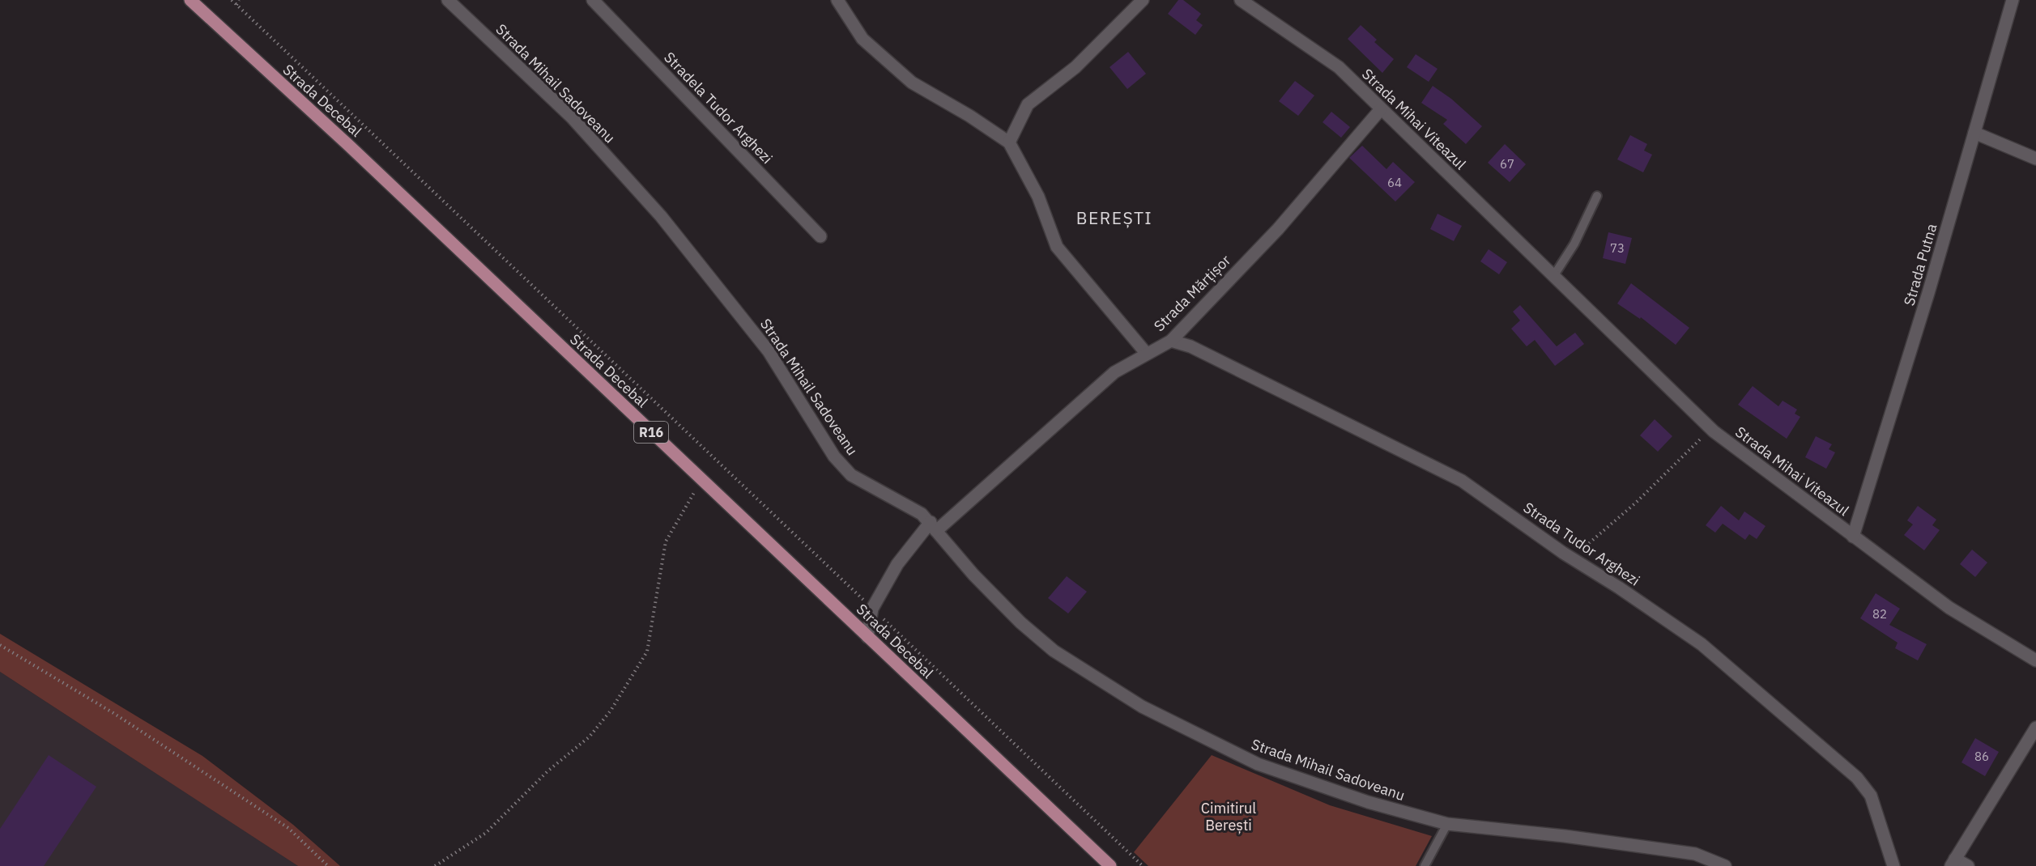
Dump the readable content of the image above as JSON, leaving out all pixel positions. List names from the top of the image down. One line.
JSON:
{"streets":{"main road":["Strada Decebal","R16"],"street":["Strada Mihail Sadoveanu","Stradela Tudor Arghezi","Strada Mihai Viteazul","Strada Putna","Strada Mărțișor","Strada Tudor Arghezi"]},"crossings":[["Strada Mihail Sadoveanu","Strada Mărțișor"],["Strada Decebal","Strada Mărțișor"],["Strada Mihai Viteazul","Strada Putna"],["Strada Mihai Viteazul","Strada Mărțișor"],["Strada Mărțișor","Strada Tudor Arghezi"]],"districts":["BEREȘTI"],"parks":["Cimitirul Berești"],"house_numbers":["67","64","73","82","86"]}
